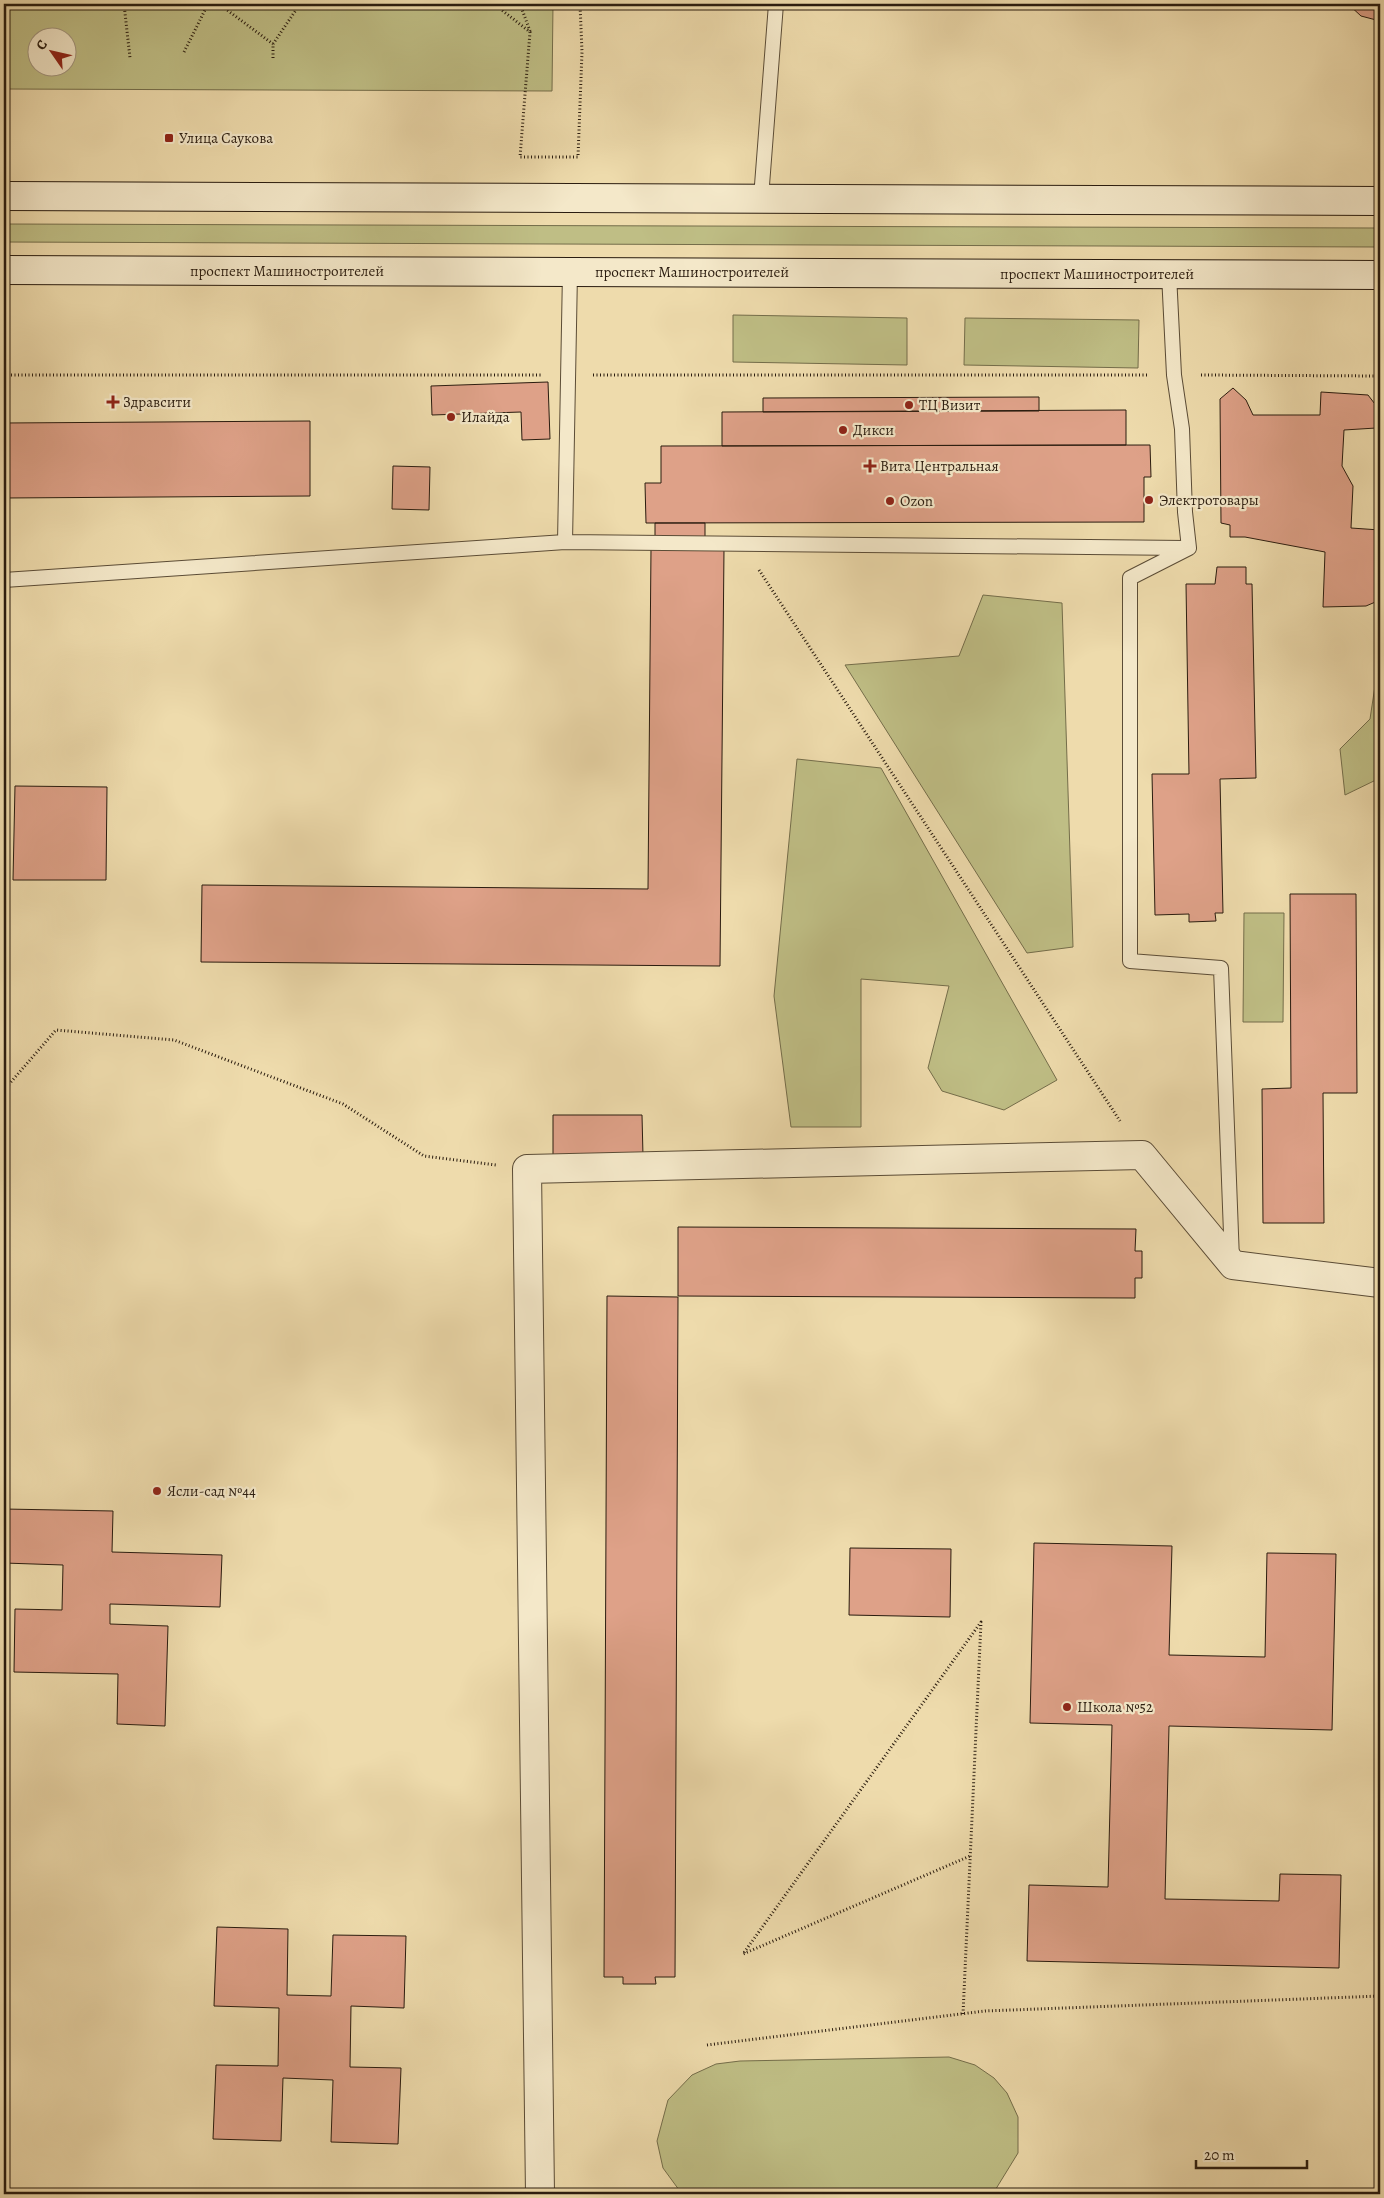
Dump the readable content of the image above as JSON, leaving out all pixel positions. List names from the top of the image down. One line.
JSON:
{"streets":{"main road":["проспект Машиностроителей"]},"places":{"transit":["Улица Саукова"],"health":["Здравсити","Вита Центральная"],"other":["ТЦ Визит","Илайда","Дикси","Электротовары","Ozon","Ясли-сад №44","Школа №52"]},"scale_bar":"20 m","north":"top left"}
